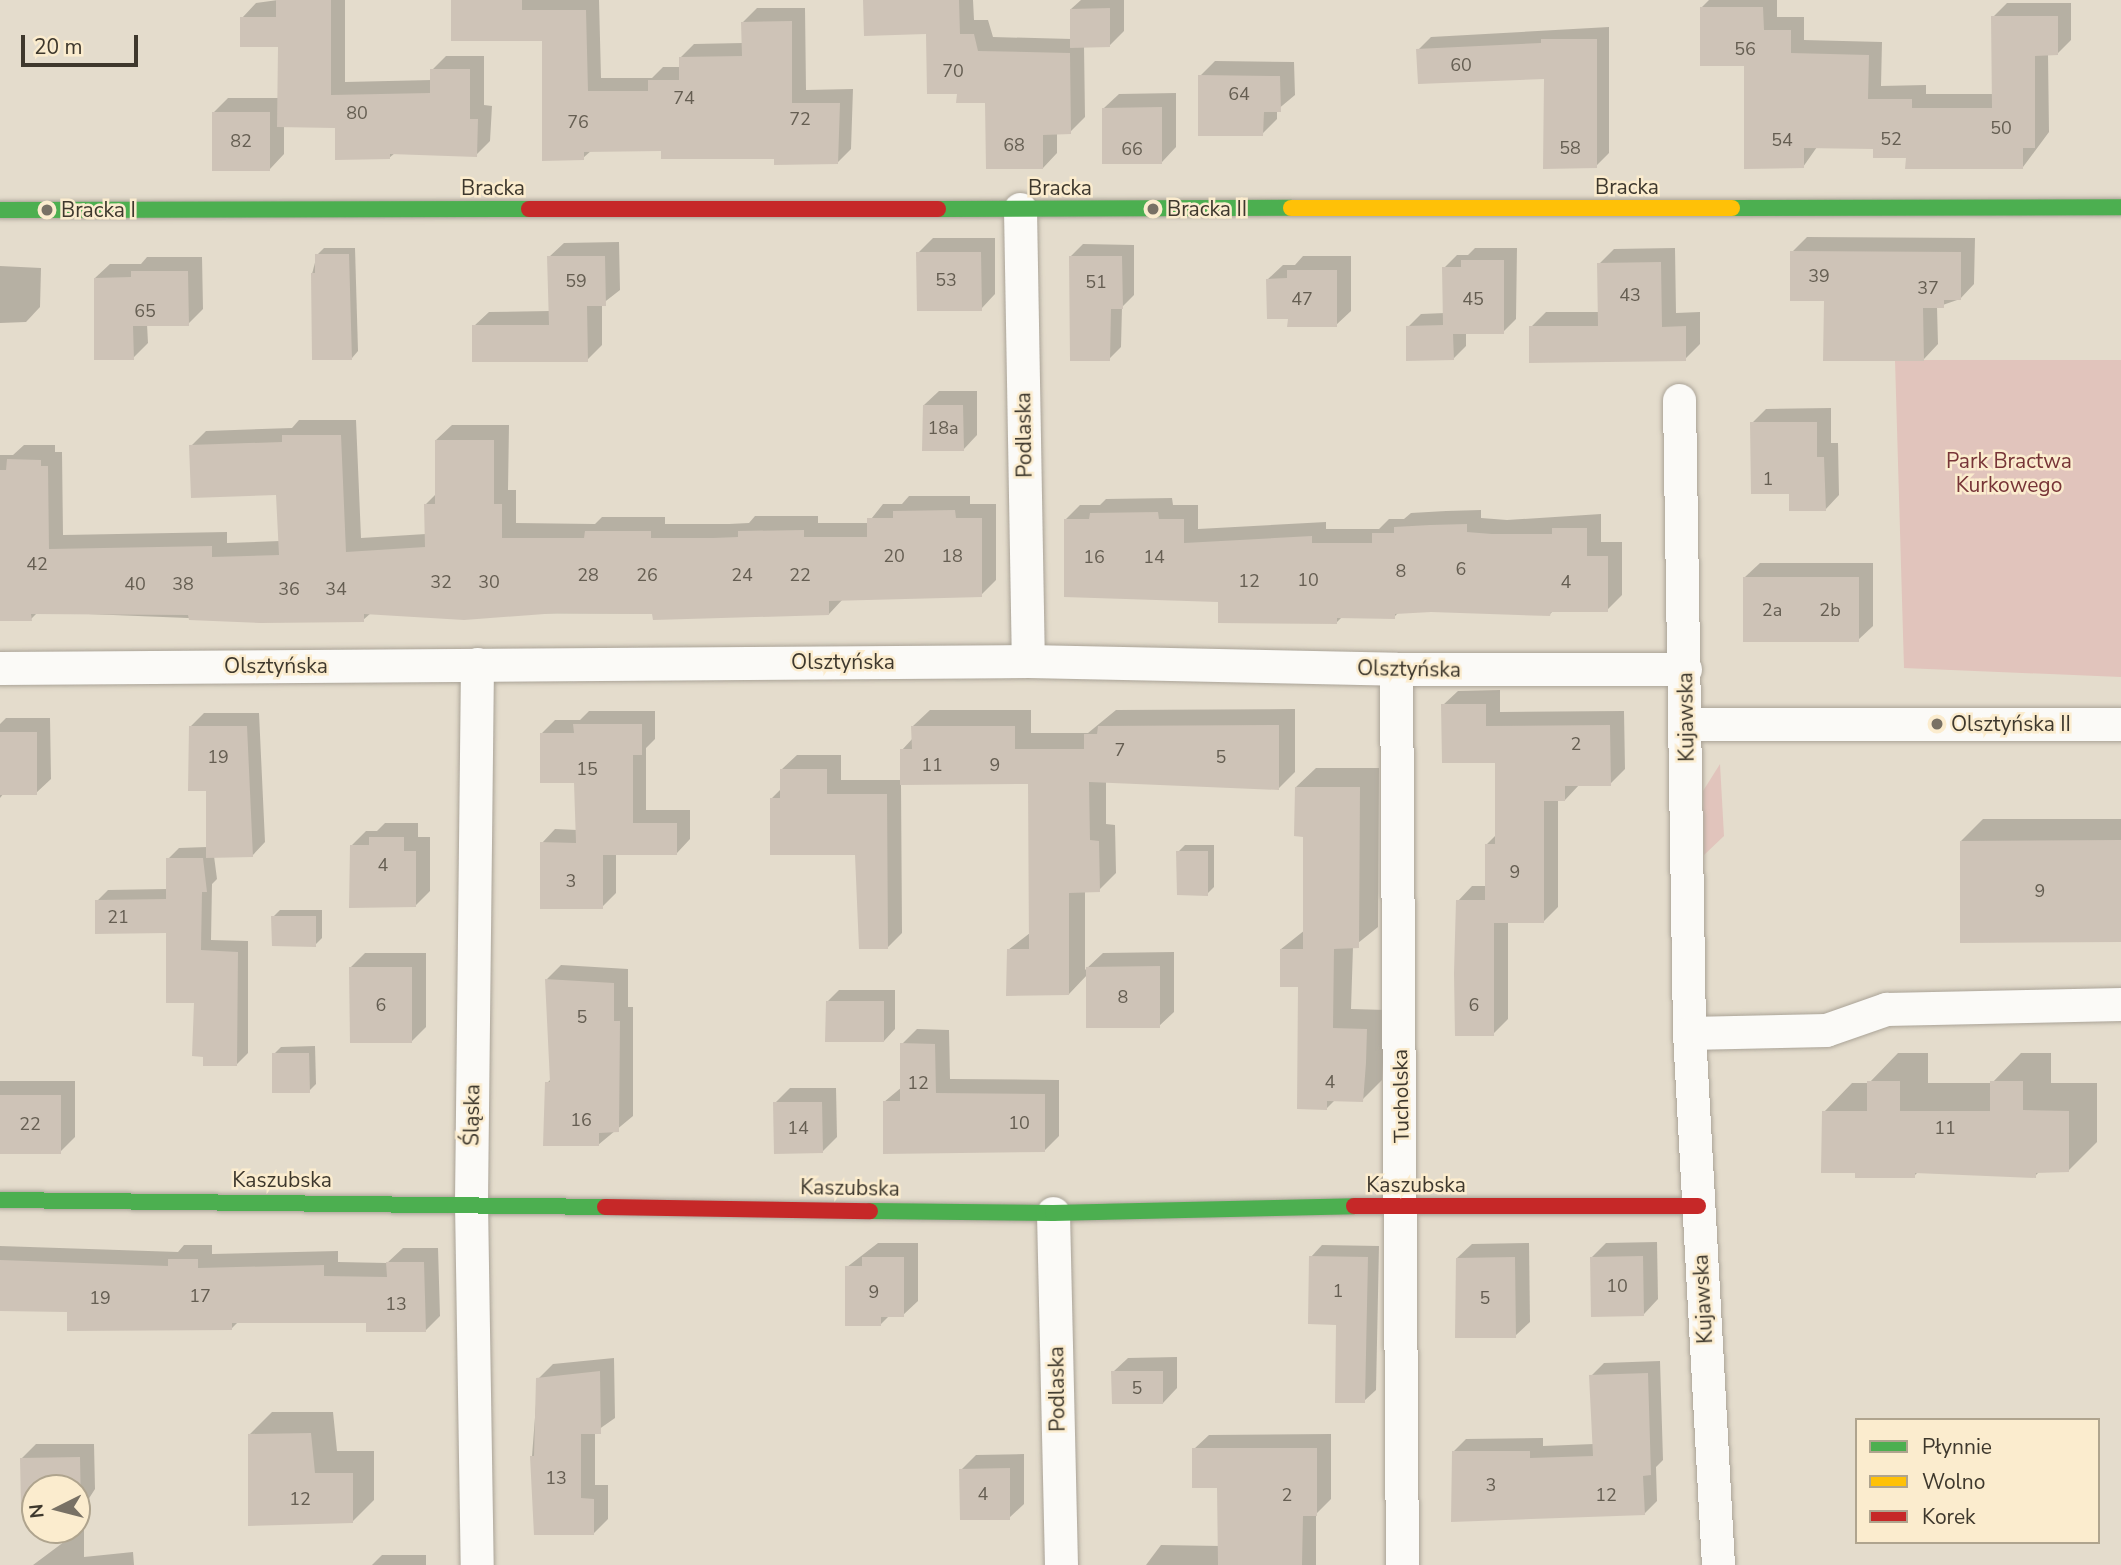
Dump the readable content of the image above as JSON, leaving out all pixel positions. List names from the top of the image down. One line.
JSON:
{"streets":{"street":["Bracka","Podlaska","Olsztyńska","Kujawska","Tucholska","Śląska","Kaszubska"]},"crossings":[["Bracka","Podlaska"],["Podlaska","Olsztyńska"],["Podlaska","Kaszubska"],["Olsztyńska","Kujawska"],["Olsztyńska","Tucholska"],["Olsztyńska","Śląska"],["Kujawska","Kaszubska"],["Tucholska","Kaszubska"],["Śląska","Kaszubska"]],"parks":["Park Bractwa Kurkowego"],"places":["Bracka II","Bracka I","Olsztyńska II"],"house_numbers":["56","60","70","64","74","80","72","76","50","52","54","82","68","58","66","39","53","59","51","37","43","47","45","65","18a","1","20","18","16","14","42","6","8","28","26","24","22","10","12","32","30","4","40","38","36","34","2a","2b","2","7","19","5","11","9","15","4","9","3","9","21","8","6","6","5","4","12","16","10","22","14","11","10","1","9","17","19","5","13","5","13","3","4","2","12","12"],"legend":["Płynnie","Wolno","Korek"],"scale_bar":"20 m","north":"left"}
